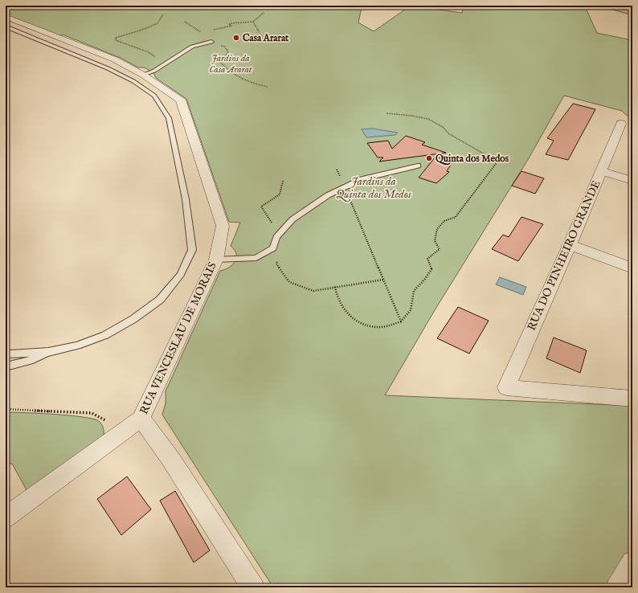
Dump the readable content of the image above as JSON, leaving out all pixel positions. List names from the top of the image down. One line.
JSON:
{"streets":{"street":["RUA DO PINHEIRO GRANDE","RUA VENCESLAU DE MORAIS"]},"parks":["Jardins da Casa Ararat","Jardins da Quinta dos Medos"],"places":["Casa Ararat","Quinta dos Medos"]}
